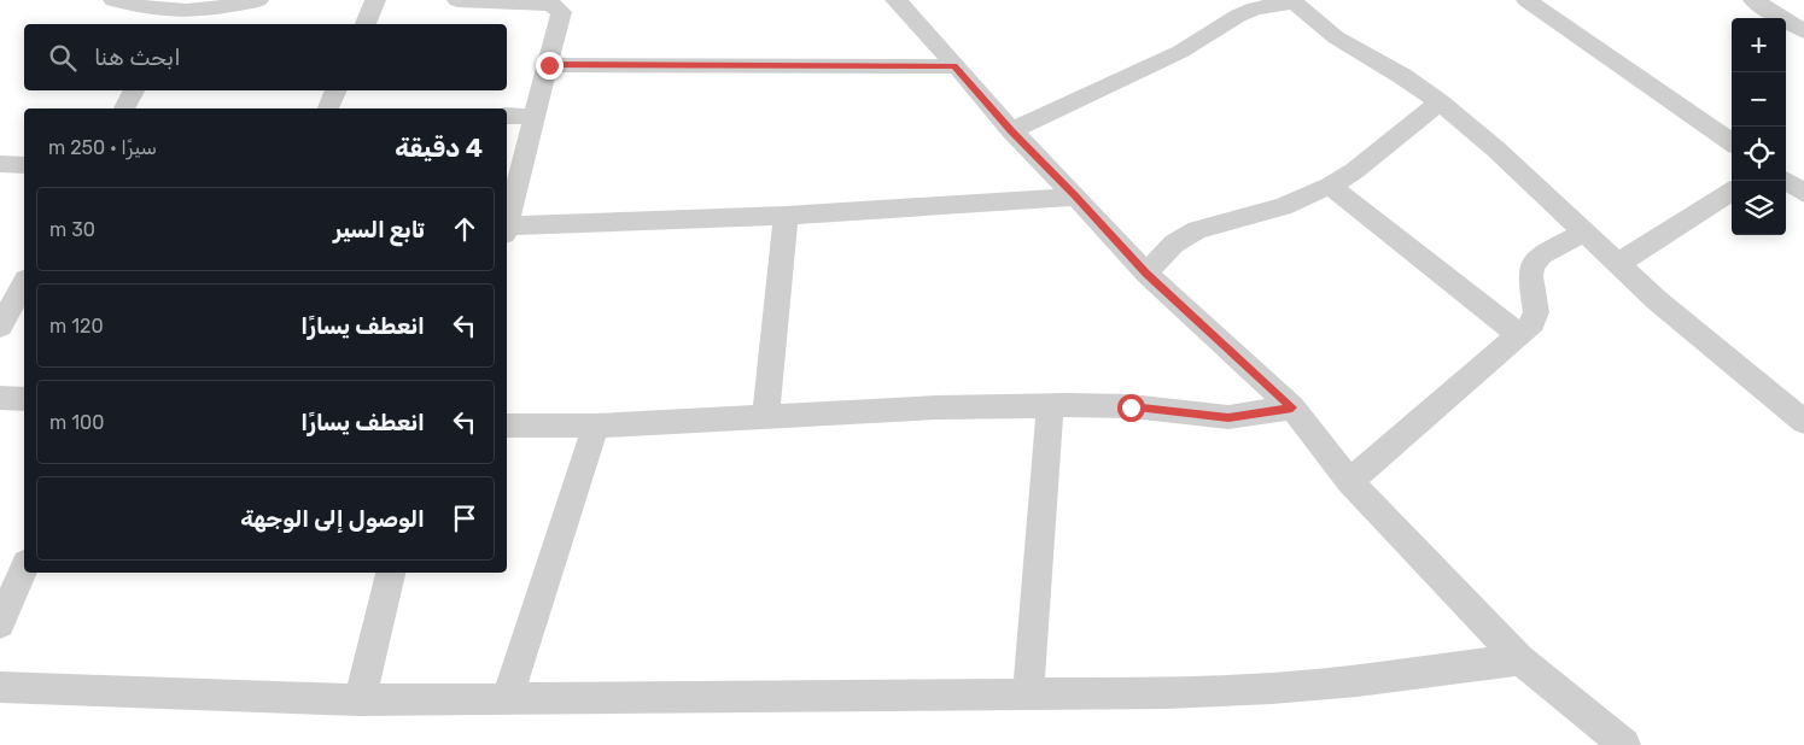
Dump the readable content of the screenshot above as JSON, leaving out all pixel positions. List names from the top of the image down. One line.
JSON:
{"page":{"map_buttons":["+","−"],"search":"ابحث هنا","heading":["4 دقيقة","سيرًا · 250 m"],"list":[["تابع السير","30 m"],["انعطف يسارًا","120 m"],["انعطف يسارًا","100 m"],"الوصول إلى الوجهة"]}}
